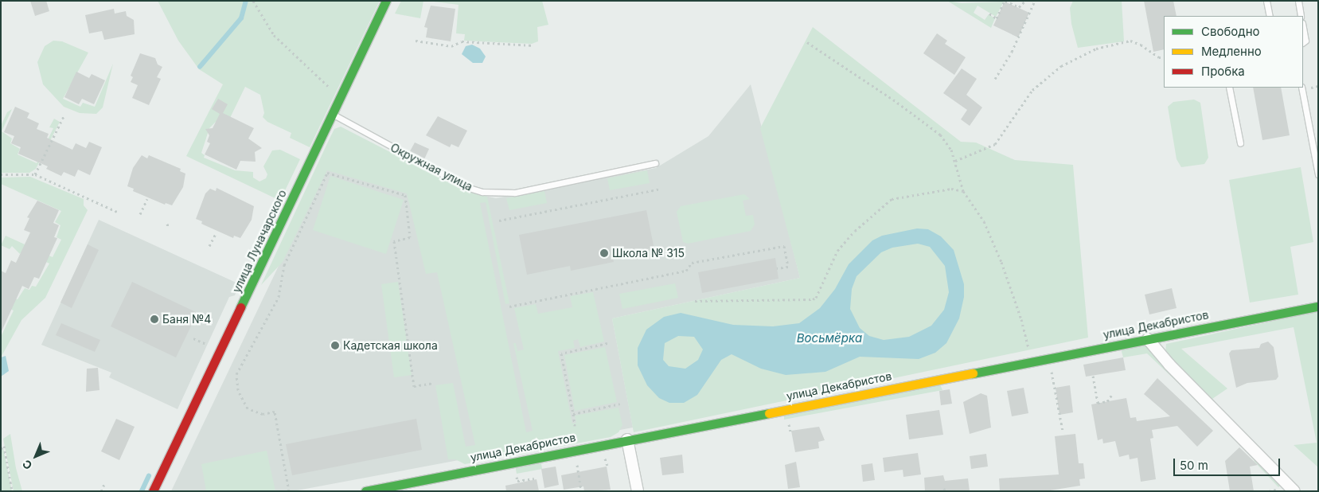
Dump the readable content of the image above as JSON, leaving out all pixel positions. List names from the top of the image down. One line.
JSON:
{"streets":{"street":["улица Луначарского","улица Декабристов"],"lane":["Окружная улица"]},"crossings":[["Окружная улица","улица Луначарского"]],"water":["Восьмёрка"],"places":["Школа № 315","Баня №4","Кадетская школа"],"legend":["Свободно","Медленно","Пробка"],"scale_bar":"50 m","north":"bottom left"}
